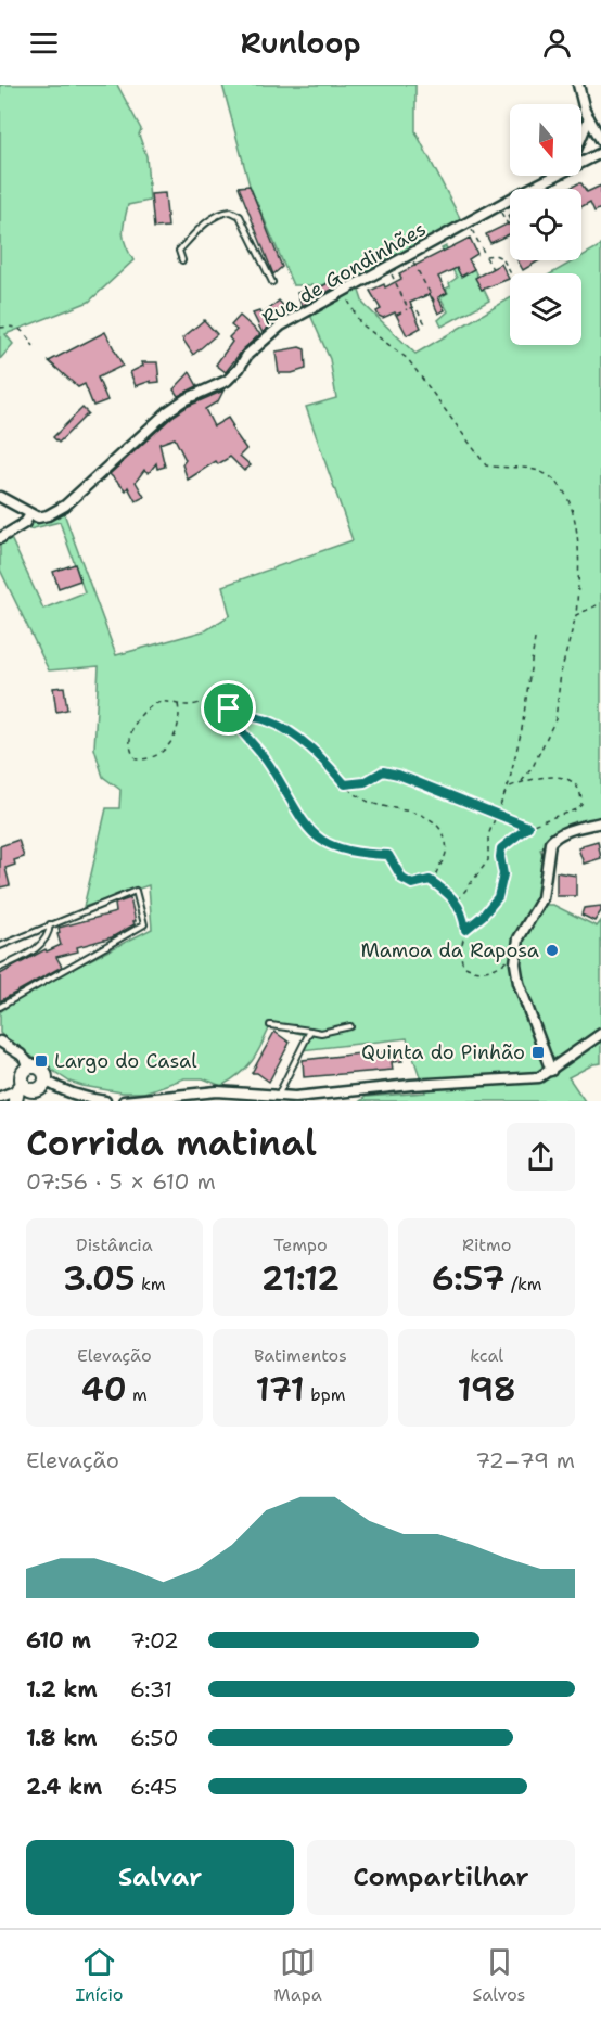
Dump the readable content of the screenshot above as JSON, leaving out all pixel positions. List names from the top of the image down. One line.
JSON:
{"streets":{"street":["Rua de Gondinhães"]},"places":{"other":["Mamoa da Raposa"],"transit":["Quinta do Pinhão","Largo do Casal"]},"north":"bottom","page":{"header":"Runloop","heading":["Corrida matinal","07:56 · 5 × 610 m"],"stats":[["Distância","3.05 km"],["Tempo","21:12"],["Ritmo","6:57 /km"],["Elevação","40 m"],["Batimentos","171 bpm"],["kcal","198"]],"chart":["Elevação","72–79 m"],"list":[{"name":"610 m","note":"7:02"},{"name":"1.2 km","note":"6:31"},{"name":"1.8 km","note":"6:50"},{"name":"2.4 km","note":"6:45"}],"buttons":["Salvar","Compartilhar"],"tabs":["Início","Mapa","Salvos"]}}
